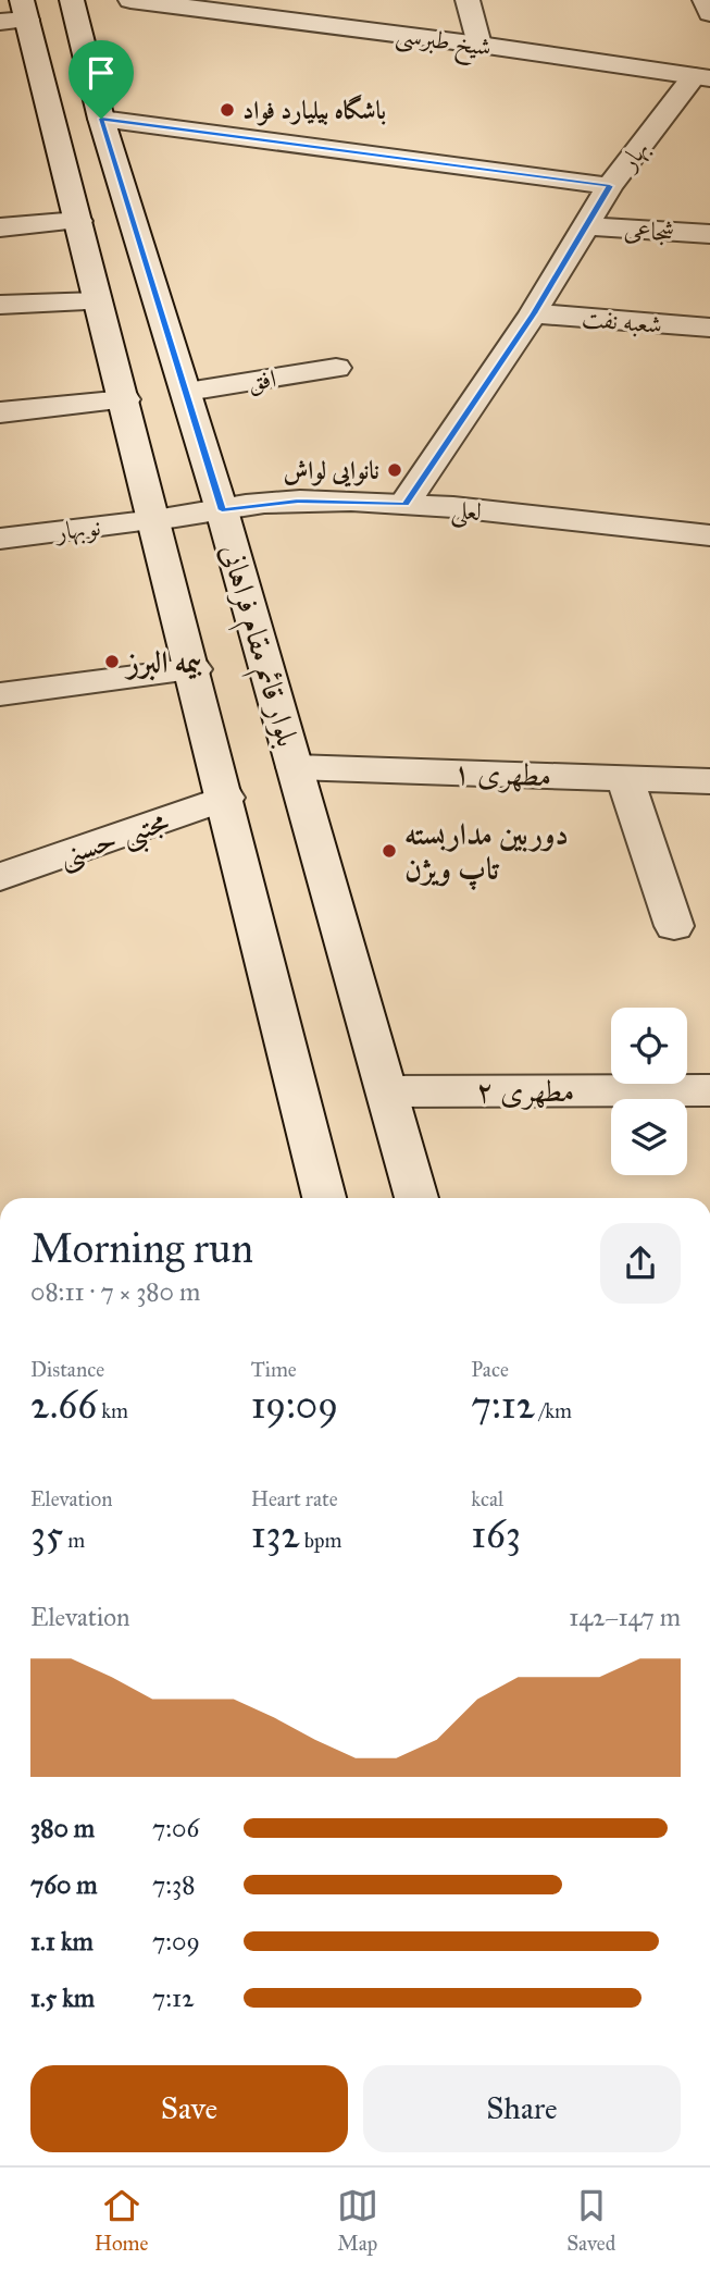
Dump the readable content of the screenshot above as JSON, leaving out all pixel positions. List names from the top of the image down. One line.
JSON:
{"streets":{"street":["شیخ طبرسی","بهار","شجاعی","شعبه نفت","افق","لعلی","نوبهار","بلوار قائم مقام فراهانی","مطهری ۱","مجتبی حسنی","مطهری ۲"]},"crossings":[["شیخ طبرسی","بهار"],["بهار","شجاعی"],["بهار","شعبه نفت"],["بهار","لعلی"],["افق","بلوار قائم مقام فراهانی"],["لعلی","نوبهار"],["لعلی","بلوار قائم مقام فراهانی"],["نوبهار","بلوار قائم مقام فراهانی"],["بلوار قائم مقام فراهانی","مطهری ۱"],["بلوار قائم مقام فراهانی","مطهری ۲"]],"places":["باشگاه بیلیارد فواد","نانوایی لواش","بیمه البرز","دوربین مداربسته تاپ ویژن"],"page":{"heading":["Morning run","08:11 · 7 × 380 m"],"stats":[["Distance","2.66 km"],["Time","19:09"],["Pace","7:12 /km"],["Elevation","35 m"],["Heart rate","132 bpm"],["kcal","163"]],"chart":["Elevation","142–147 m"],"list":[{"name":"380 m","note":"7:06"},{"name":"760 m","note":"7:38"},{"name":"1.1 km","note":"7:09"},{"name":"1.5 km","note":"7:12"}],"buttons":["Save","Share"],"tabs":["Home","Map","Saved"]}}
